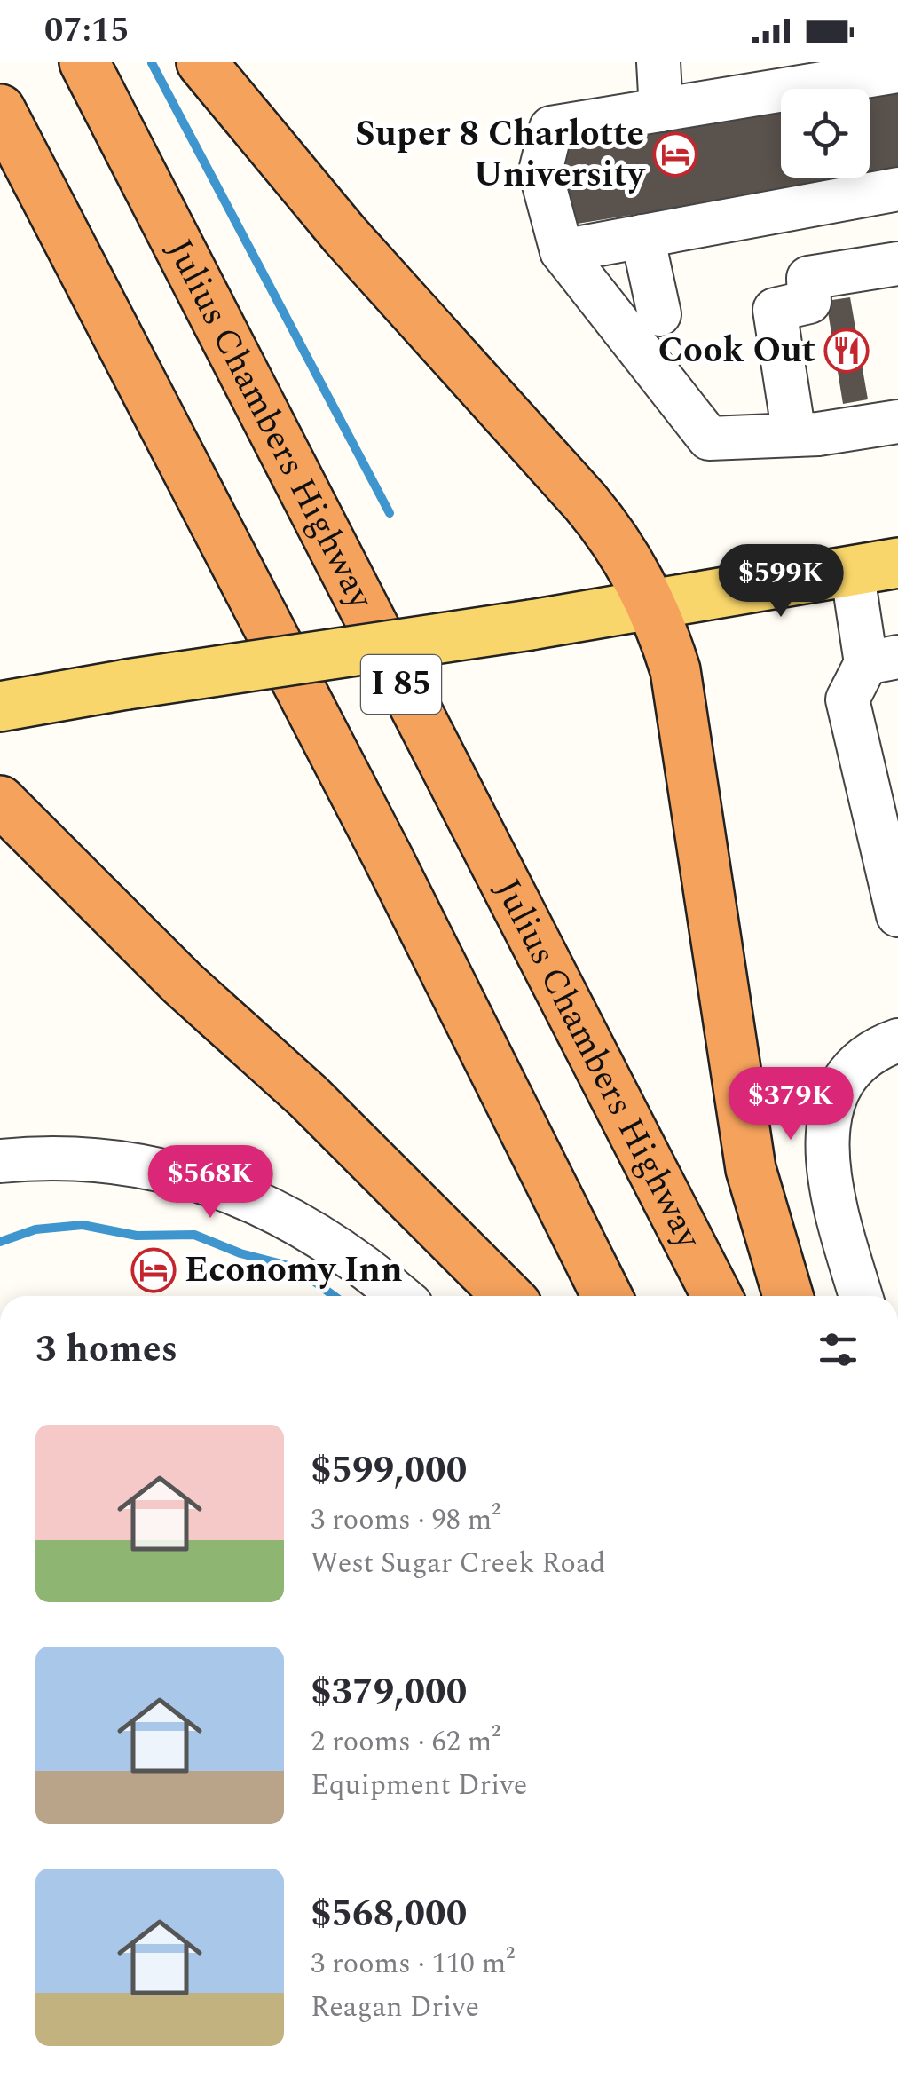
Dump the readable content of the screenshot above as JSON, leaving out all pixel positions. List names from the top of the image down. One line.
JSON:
{"streets":{"highway":["Julius Chambers Highway","I 85"]},"places":{"hotel":["Super 8 Charlotte University","Economy Inn"],"restaurant":["Cook Out"]},"page":{"status":"07:15","price":["$599K","$379K","$568K"],"heading":"3 homes","list":[{"name":"$599,000","note":"3 rooms · 98 m² · West Sugar Creek Road"},{"name":"$379,000","note":"2 rooms · 62 m² · Equipment Drive"},{"name":"$568,000","note":"3 rooms · 110 m² · Reagan Drive"}]}}
